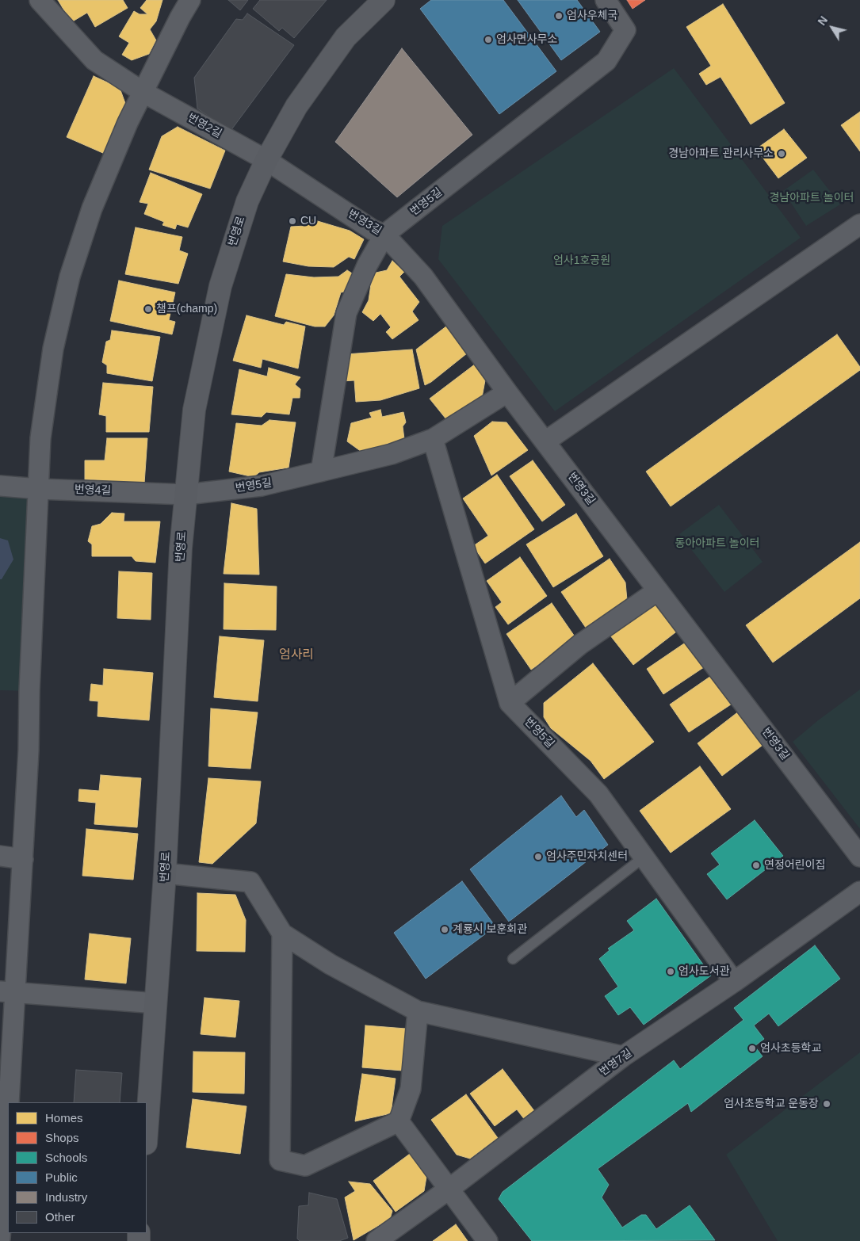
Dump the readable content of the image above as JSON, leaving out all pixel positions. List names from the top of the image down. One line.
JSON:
{"streets":{"street":["번영2길","번영5길","번영3길","번영로","번영4길","번영7길"]},"crossings":[["번영2길","번영3길"],["번영2길","번영로"],["번영5길","번영3길"],["번영5길","번영로"],["번영5길","번영4길"],["번영5길","번영7길"],["번영3길","번영로"],["번영로","번영4길"]],"districts":["엄사리"],"parks":["경남아파트 놀이터","엄사1호공원","동아아파트 놀이터"],"places":["엄사우체국","엄사면사무소","경남아파트 관리사무소","CU","챔프(champ)","엄사주민자치센터","연정어린이집","계룡시 보훈회관","엄사도서관","엄사초등학교","엄사초등학교 운동장"],"legend":["Homes","Shops","Schools","Public","Industry","Other"],"north":"top left"}
